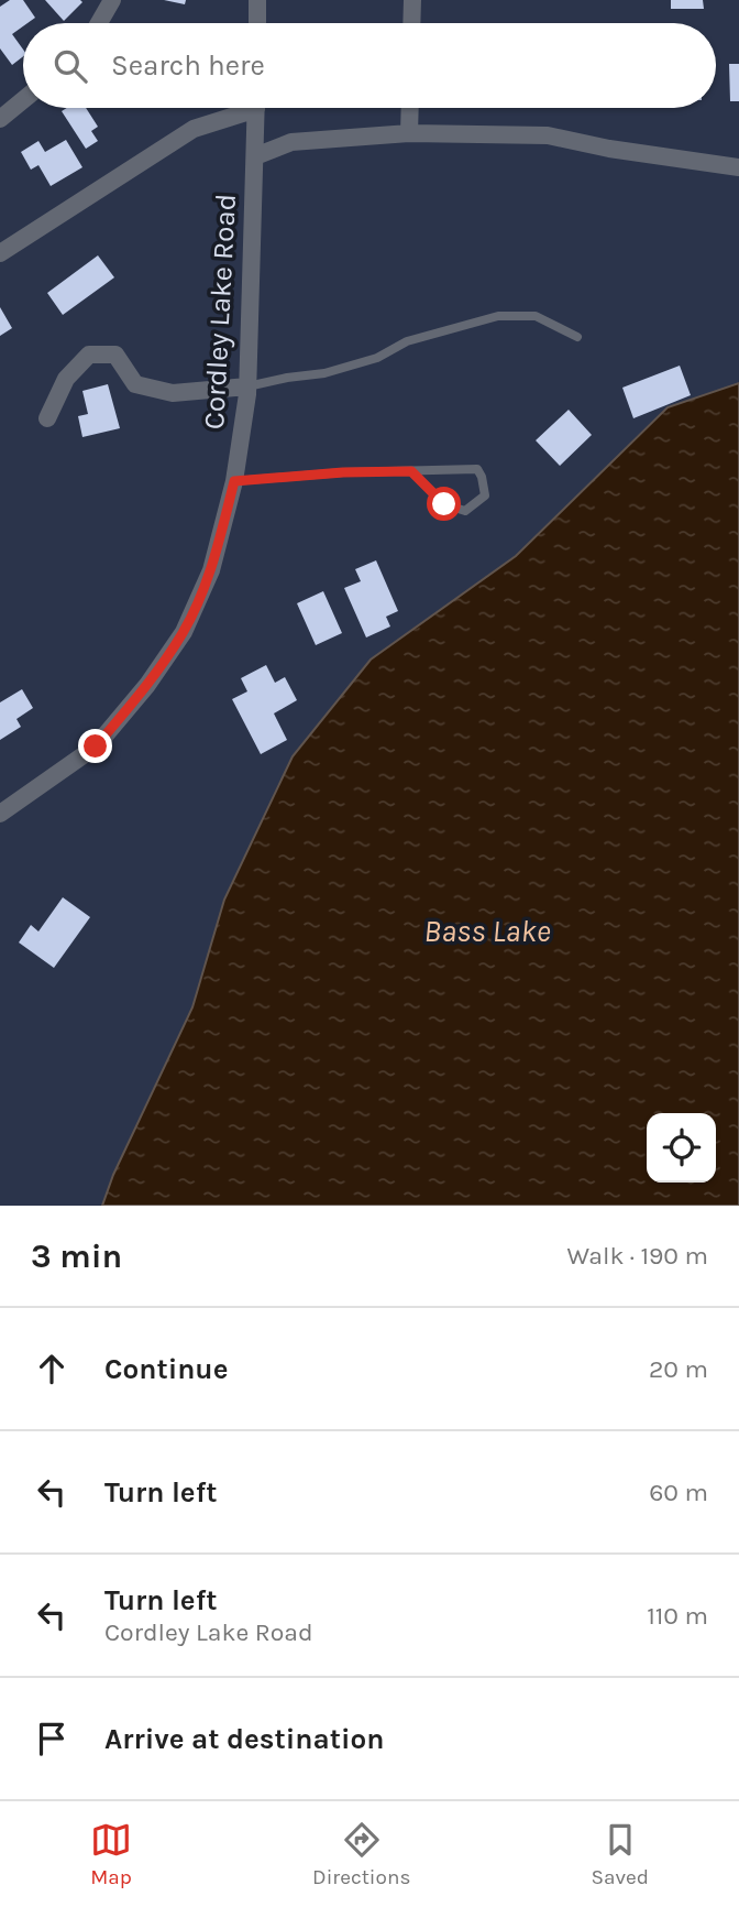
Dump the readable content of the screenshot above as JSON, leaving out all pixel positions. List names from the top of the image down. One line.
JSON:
{"streets":{"street":["Cordley Lake Road"]},"water":["Bass Lake"],"page":{"search":"Search here","heading":["3 min","Walk · 190 m"],"list":[["Continue","20 m"],["Turn left","60 m"],["Turn left","Cordley Lake Road","110 m"],"Arrive at destination"],"nav":["Map","Directions","Saved"]}}
